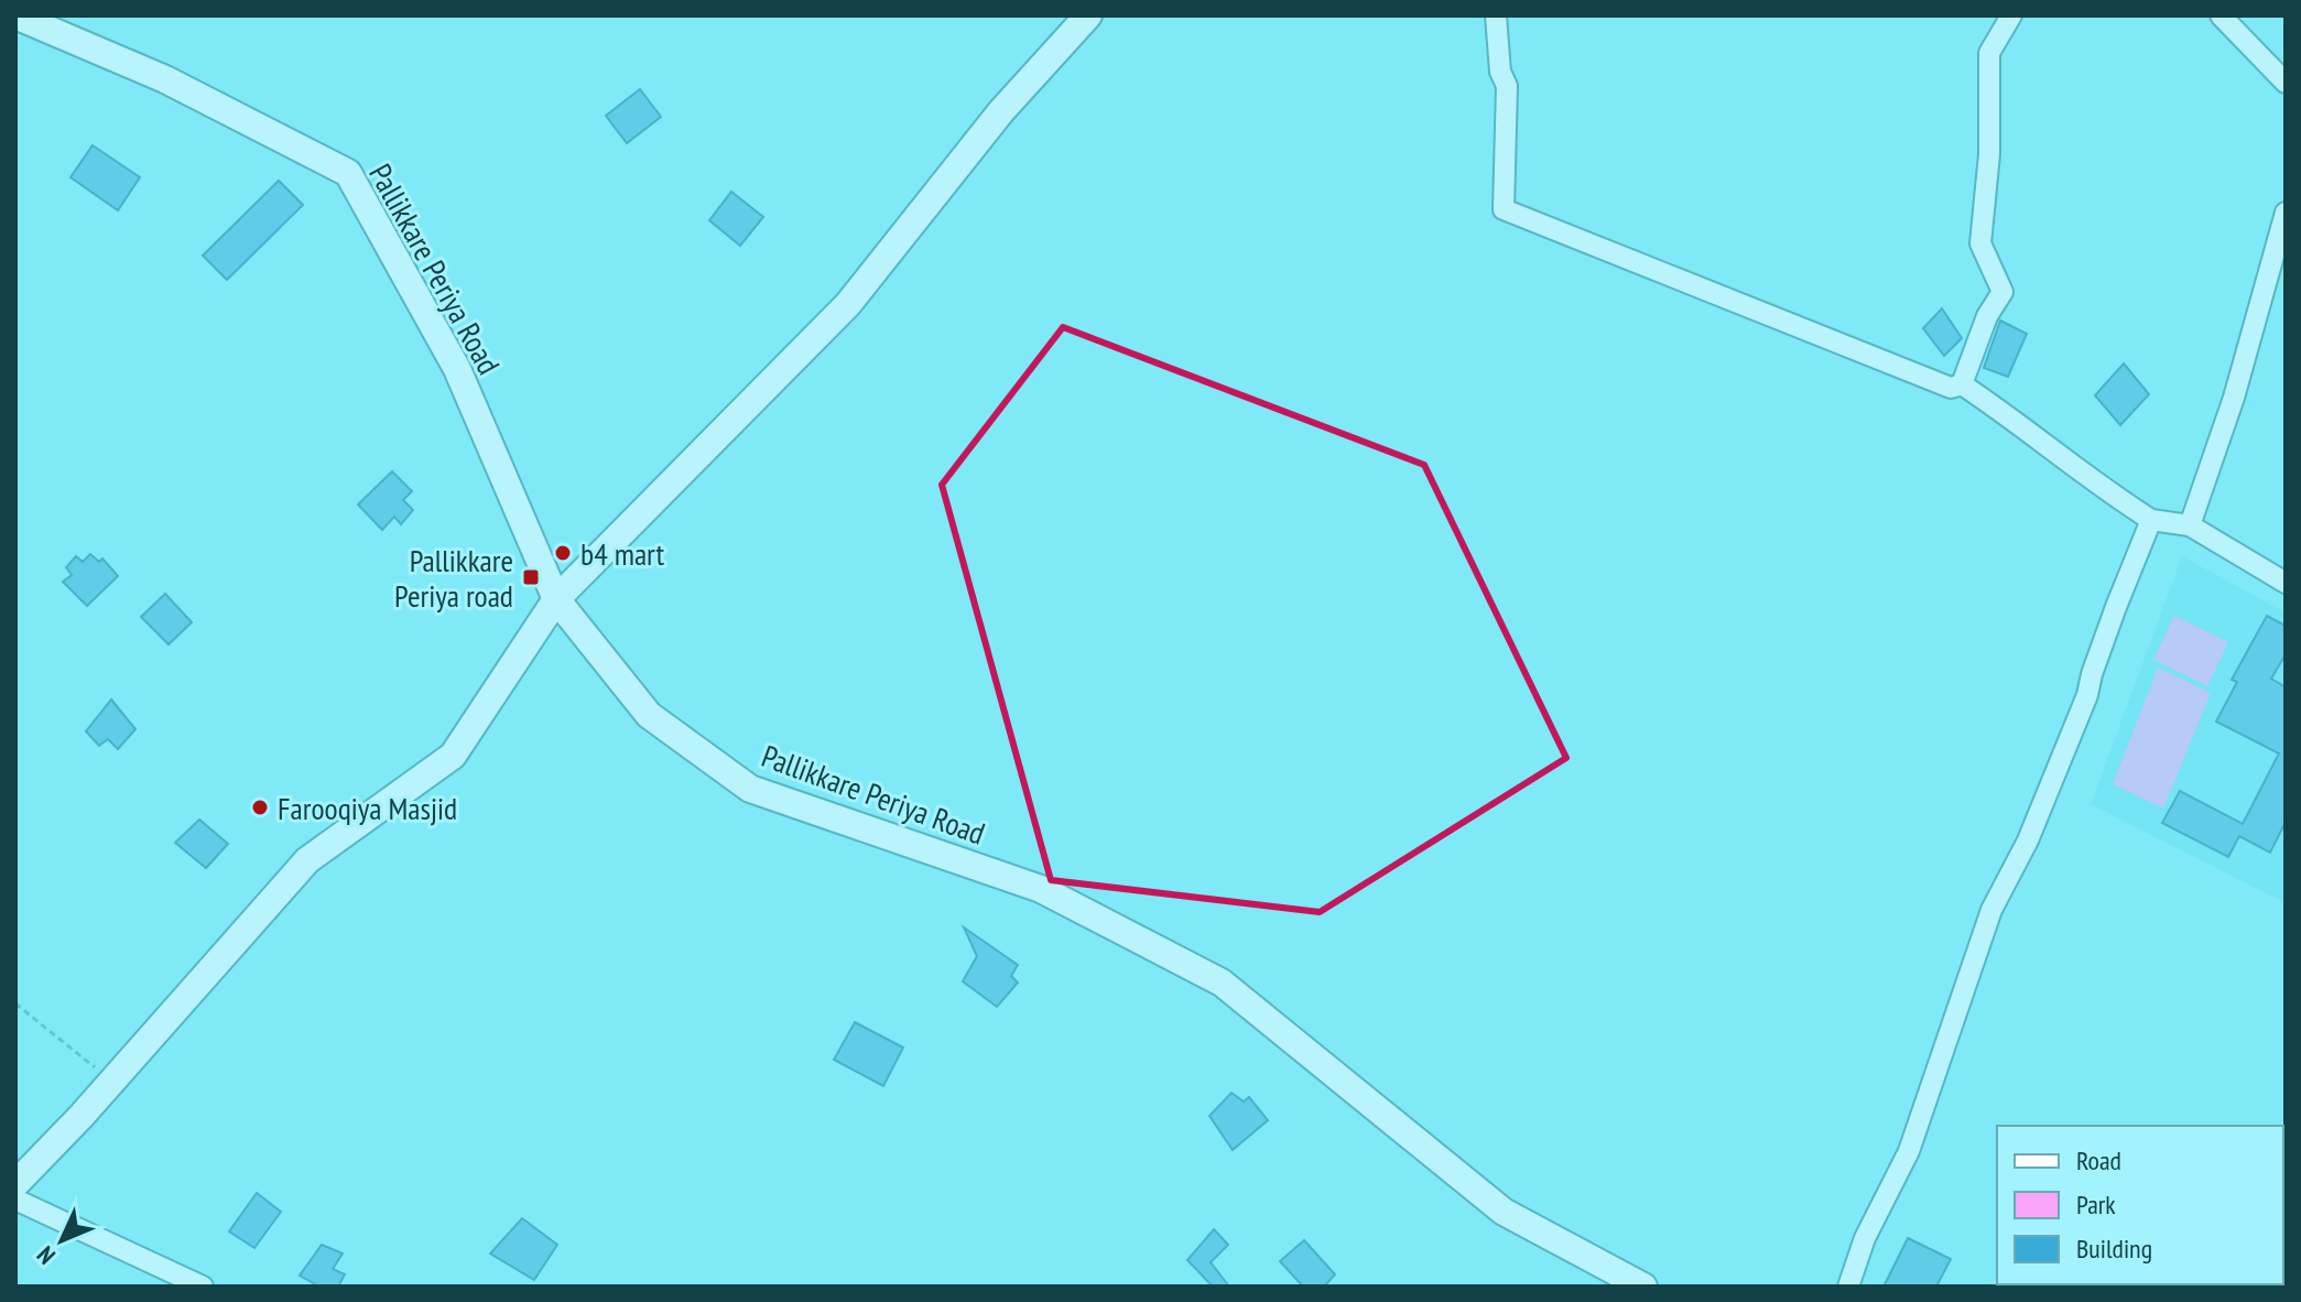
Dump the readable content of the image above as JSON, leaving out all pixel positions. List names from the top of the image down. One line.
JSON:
{"streets":{"main road":["Pallikkare Periya Road"]},"places":{"other":["b4 mart","Farooqiya Masjid"],"transit":["Pallikkare Periya road"]},"legend":["Road","Park","Building"],"north":"bottom left"}
